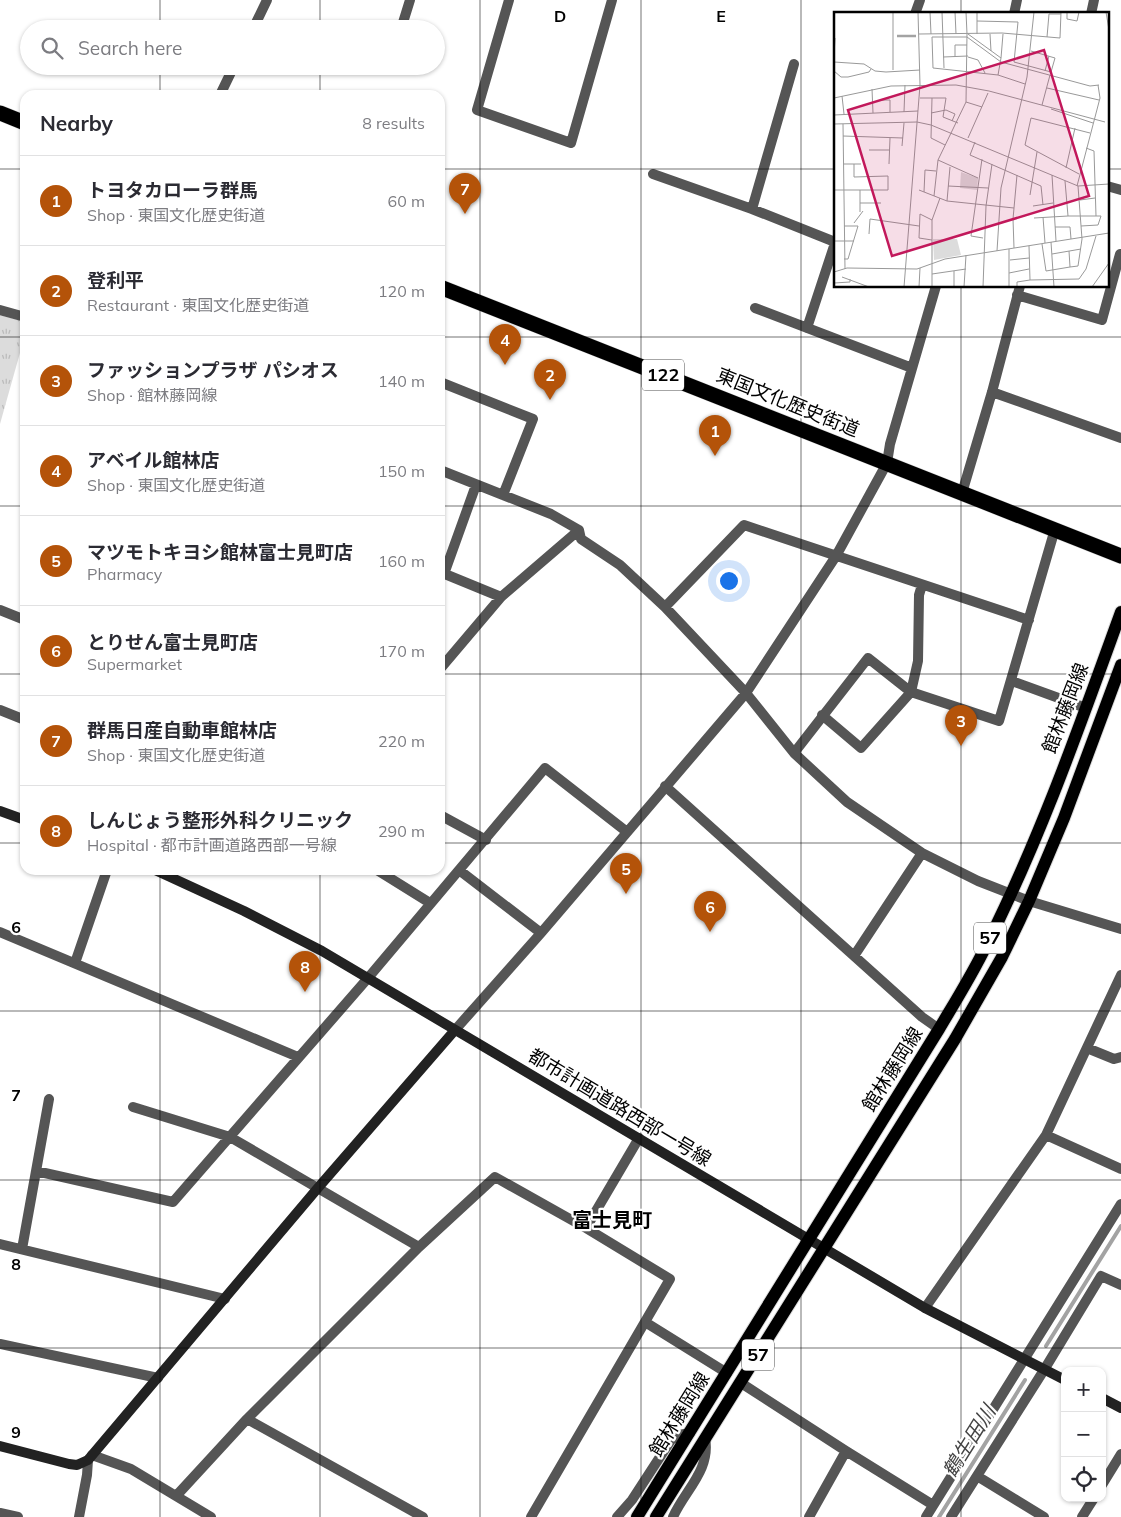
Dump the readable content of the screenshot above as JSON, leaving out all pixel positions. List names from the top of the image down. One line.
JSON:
{"streets":{"highway":["122","東国文化歴史街道"],"main road":["館林藤岡線","57"],"street":["都市計画道路西部一号線"]},"crossings":[["館林藤岡線","都市計画道路西部一号線"]],"districts":["富士見町"],"water":["鶴生田川"],"page":{"search":"Search here","heading":["Nearby","8 results"],"list":[{"mark":"1","name":"トヨタカローラ群馬","note":"Shop · 東国文化歴史街道","value":"60 m"},{"mark":"2","name":"登利平","note":"Restaurant · 東国文化歴史街道","value":"120 m"},{"mark":"3","name":"ファッションプラザ パシオス","note":"Shop · 館林藤岡線","value":"140 m"},{"mark":"4","name":"アベイル館林店","note":"Shop · 東国文化歴史街道","value":"150 m"},{"mark":"5","name":"マツモトキヨシ館林富士見町店","note":"Pharmacy","value":"160 m"},{"mark":"6","name":"とりせん富士見町店","note":"Supermarket","value":"170 m"},{"mark":"7","name":"群馬日産自動車館林店","note":"Shop · 東国文化歴史街道","value":"220 m"},{"mark":"8","name":"しんじょう整形外科クリニック","note":"Hospital · 都市計画道路西部一号線","value":"290 m"}],"pins":["7","4","2","1","3","5","6","8"],"map_buttons":["+","−"]},"grid":{"columns":["D","E"],"rows":["6","7","8","9"]}}
